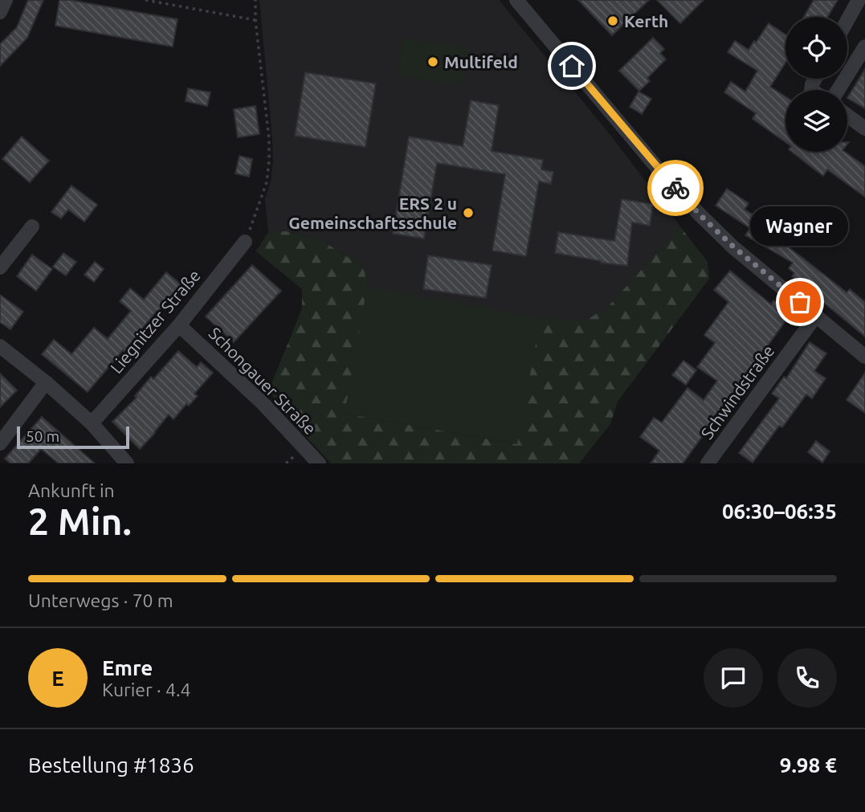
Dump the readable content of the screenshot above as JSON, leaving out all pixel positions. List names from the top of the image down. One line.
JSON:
{"streets":{"street":["Liegnitzer Straße","Schongauer Straße","Schwindstraße"]},"crossings":[["Liegnitzer Straße","Schongauer Straße"]],"places":["Kerth","Multifeld","ERS 2 u Gemeinschaftsschule","Wagner"],"scale_bar":"50 m","page":{"bubble":"Wagner","scale":"50 m","heading":["2 Min.","Ankunft in","06:30–06:35"],"panel":["Emre","Kurier · 4.4","Bestellung #1836","9.98 €"],"bar":"Unterwegs · 70 m","round":"E"}}
